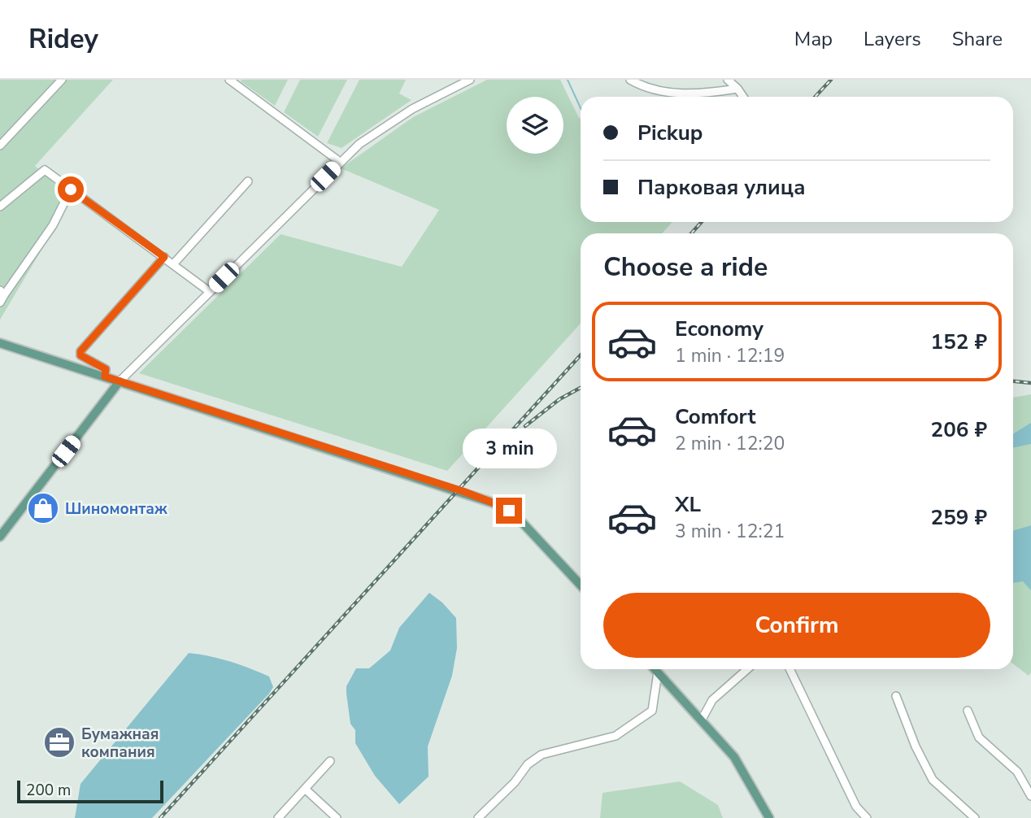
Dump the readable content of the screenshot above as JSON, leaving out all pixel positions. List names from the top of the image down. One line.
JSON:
{"places":{"shop":["Шиномонтаж"],"office":["Бумажная компания"]},"scale_bar":"200 m","page":{"header":"Ridey","nav":["Map","Layers","Share"],"banner":["Pickup","Парковая улица"],"heading":"Choose a ride","list":[{"name":"Economy","note":"1 min · 12:19","value":"152 ₽"},{"name":"Comfort","note":"2 min · 12:20","value":"206 ₽"},{"name":"XL","note":"3 min · 12:21","value":"259 ₽"}],"bubble":"3 min","buttons":"Confirm","scale":"200 m"}}
